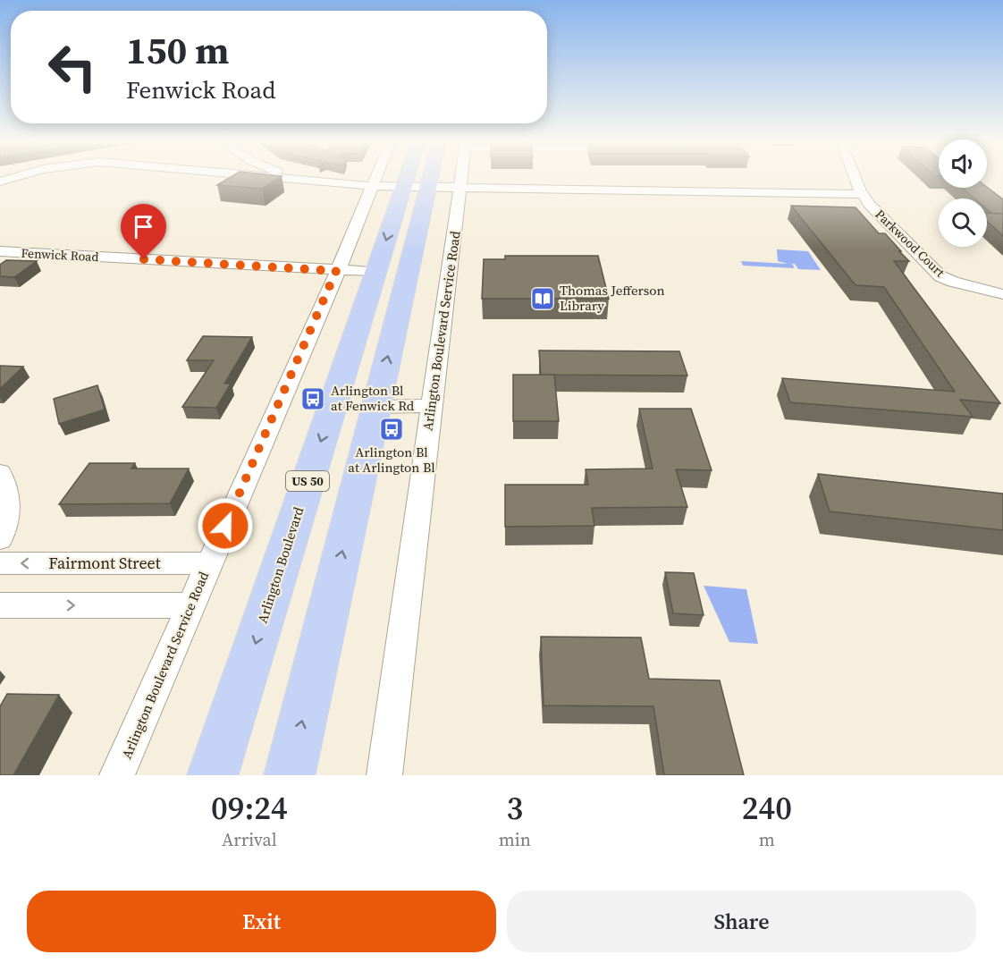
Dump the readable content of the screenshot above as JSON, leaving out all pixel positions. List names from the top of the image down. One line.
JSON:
{"streets":{"highway":["US 50","Arlington Boulevard"],"street":["Parkwood Court","Fenwick Road","Arlington Boulevard Service Road","Fairmont Street"]},"crossings":[["Fenwick Road","Arlington Boulevard Service Road"],["Fenwick Road","Arlington Boulevard"],["Arlington Boulevard Service Road","Fairmont Street"],["Arlington Boulevard Service Road","Arlington Boulevard"]],"places":{"library":["Thomas Jefferson Library"],"bus stop":["Arlington Bl at Fenwick Rd","Arlington Bl at Arlington Bl"]},"page":{"turn":["150 m","Fenwick Road"],"eta":["09:24","Arrival","3","min","240","m"],"buttons":["Exit","Share"]}}
